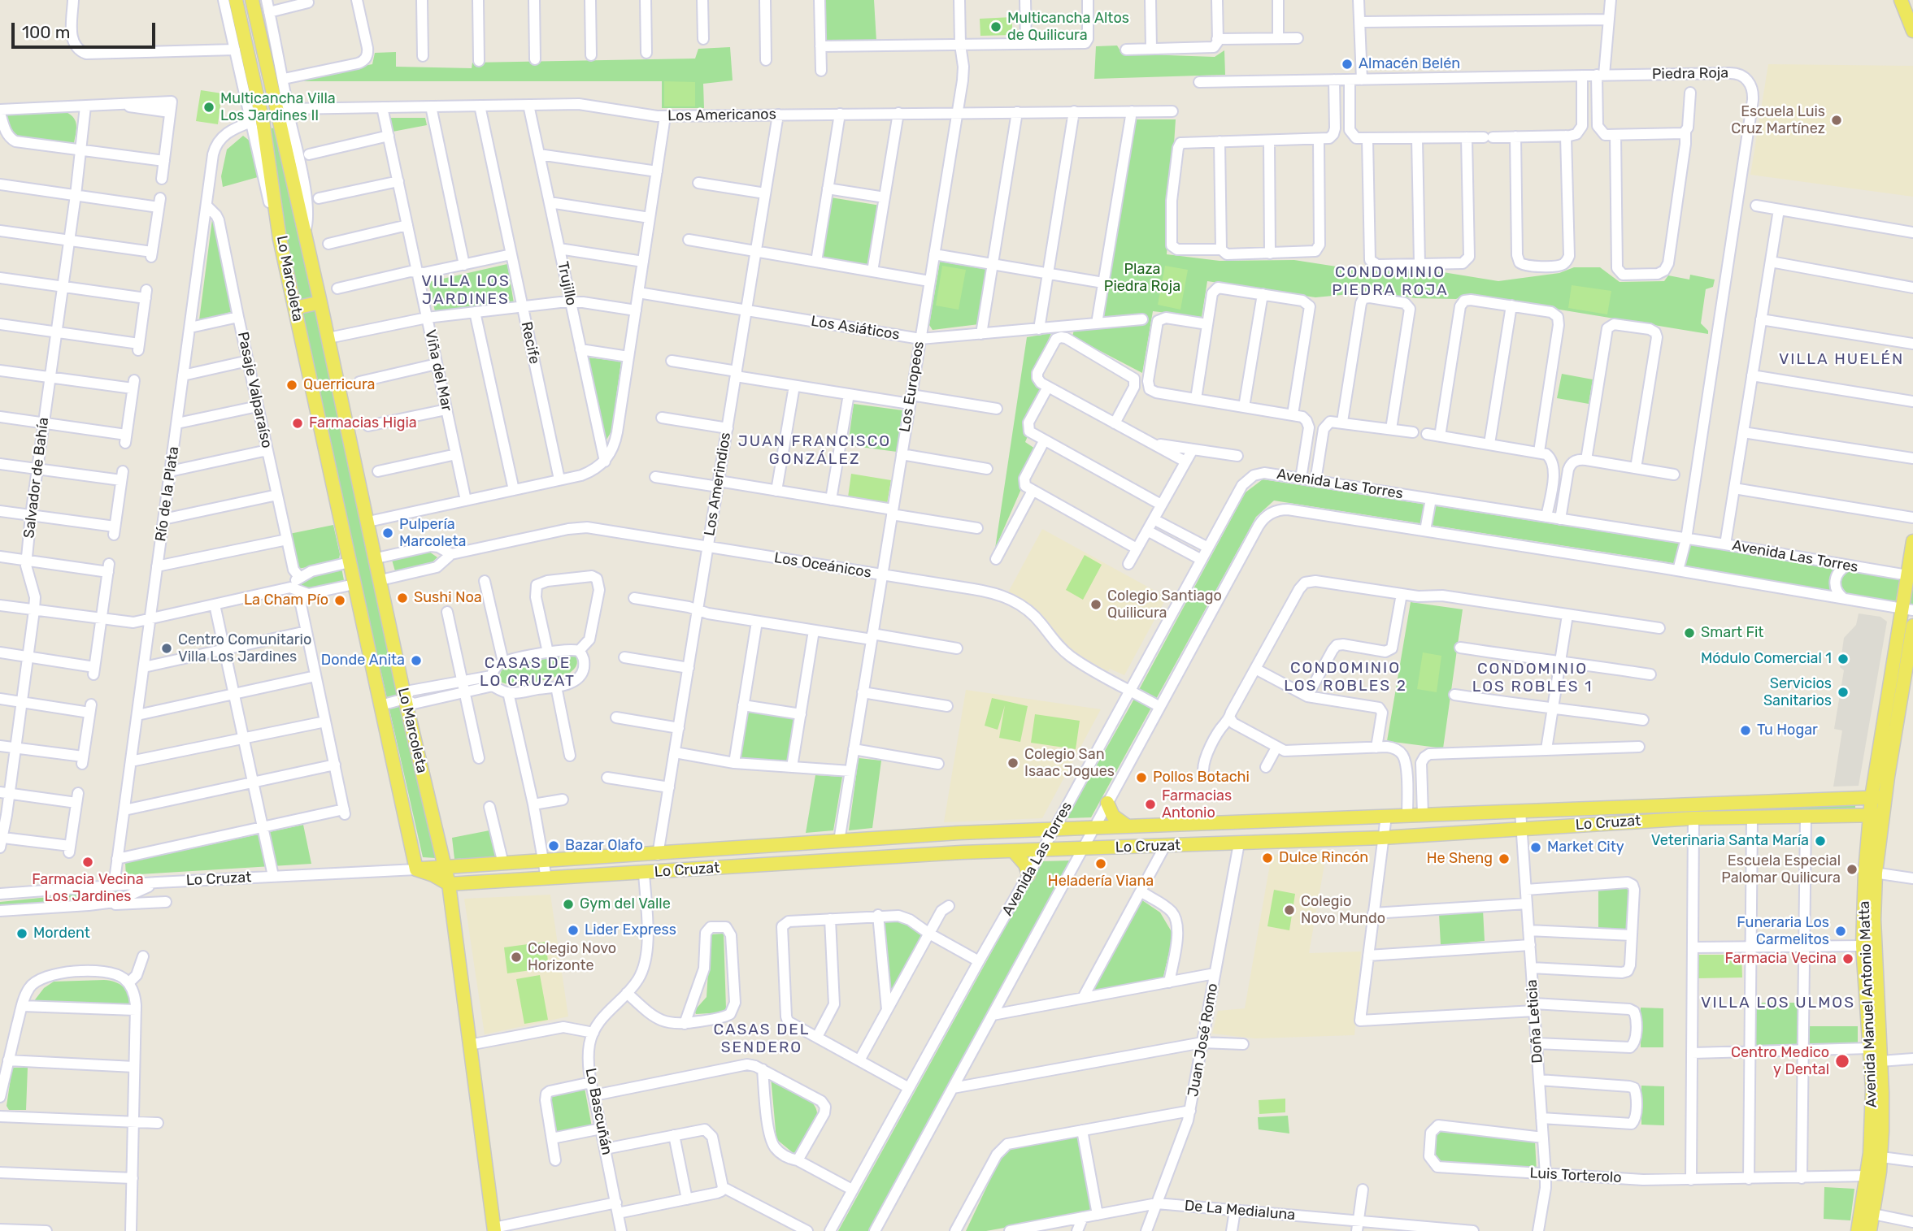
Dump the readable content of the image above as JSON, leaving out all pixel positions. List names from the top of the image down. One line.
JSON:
{"streets":{"main road":["Lo Marcoleta","Lo Cruzat","Avenida Manuel Antonio Matta"],"street":["Piedra Roja","Los Americanos","Trujillo","Los Asiáticos","Recife","Viña del Mar","Los Europeos","Pasaje Valparaíso","Salvador de Bahía","Los Amerindios","Avenida Las Torres","Río de la Plata","Los Oceánicos","Doña Leticia","Juan José Romo","Lo Bascuñán","Luis Torterolo","De La Medialuna"]},"crossings":[["Piedra Roja","Avenida Las Torres"],["Los Americanos","Lo Marcoleta"],["Los Americanos","Trujillo"],["Los Americanos","Recife"],["Los Americanos","Viña del Mar"],["Los Americanos","Los Europeos"],["Los Americanos","Los Amerindios"],["Lo Marcoleta","Río de la Plata"],["Lo Marcoleta","Los Oceánicos"],["Lo Marcoleta","Lo Cruzat"],["Los Asiáticos","Los Europeos"],["Los Asiáticos","Los Amerindios"],["Los Europeos","Los Oceánicos"],["Los Europeos","Lo Cruzat"],["Pasaje Valparaíso","Río de la Plata"],["Los Amerindios","Los Oceánicos"],["Los Amerindios","Lo Cruzat"],["Avenida Las Torres","Los Oceánicos"],["Avenida Las Torres","Lo Cruzat"],["Avenida Las Torres","Avenida Manuel Antonio Matta"],["Río de la Plata","Lo Cruzat"],["Lo Cruzat","Avenida Manuel Antonio Matta"],["Lo Cruzat","Doña Leticia"],["Lo Cruzat","Juan José Romo"],["Lo Cruzat","Lo Bascuñán"],["Avenida Manuel Antonio Matta","Luis Torterolo"],["Doña Leticia","Luis Torterolo"],["Juan José Romo","De La Medialuna"]],"districts":["CONDOMINIO PIEDRA ROJA","VILLA LOS JARDINES","VILLA HUELÉN","JUAN FRANCISCO GONZÁLEZ","CASAS DE LO CRUZAT","CONDOMINIO LOS ROBLES 2","CONDOMINIO LOS ROBLES 1","VILLA LOS ULMOS","CASAS DEL SENDERO"],"parks":["Plaza Piedra Roja"],"places":["Multicancha Altos de Quilicura","Almacén Belén","Multicancha Villa Los Jardines II","Escuela Luis Cruz Martínez","Querricura","Farmacias Higia","Pulpería Marcoleta","Sushi Noa","La Cham Pío","Colegio Santiago Quilicura","Smart Fit","Centro Comunitario Villa Los Jardines","Módulo Comercial 1","Donde Anita","Servicios Sanitarios","Tu Hogar","Colegio San Isaac Jogues","Pollos Botachi","Farmacias Antonio","Veterinaria Santa María","Bazar Olafo","Market City","Dulce Rincón","He Sheng","Farmacia Vecina Los Jardines","Heladería Viana","Escuela Especial Palomar Quilicura","Gym del Valle","Colegio Novo Mundo","Lider Express","Funeraria Los Carmelitos","Mordent","Colegio Novo Horizonte","Farmacia Vecina","Centro Medico y Dental"],"scale_bar":"100 m"}
